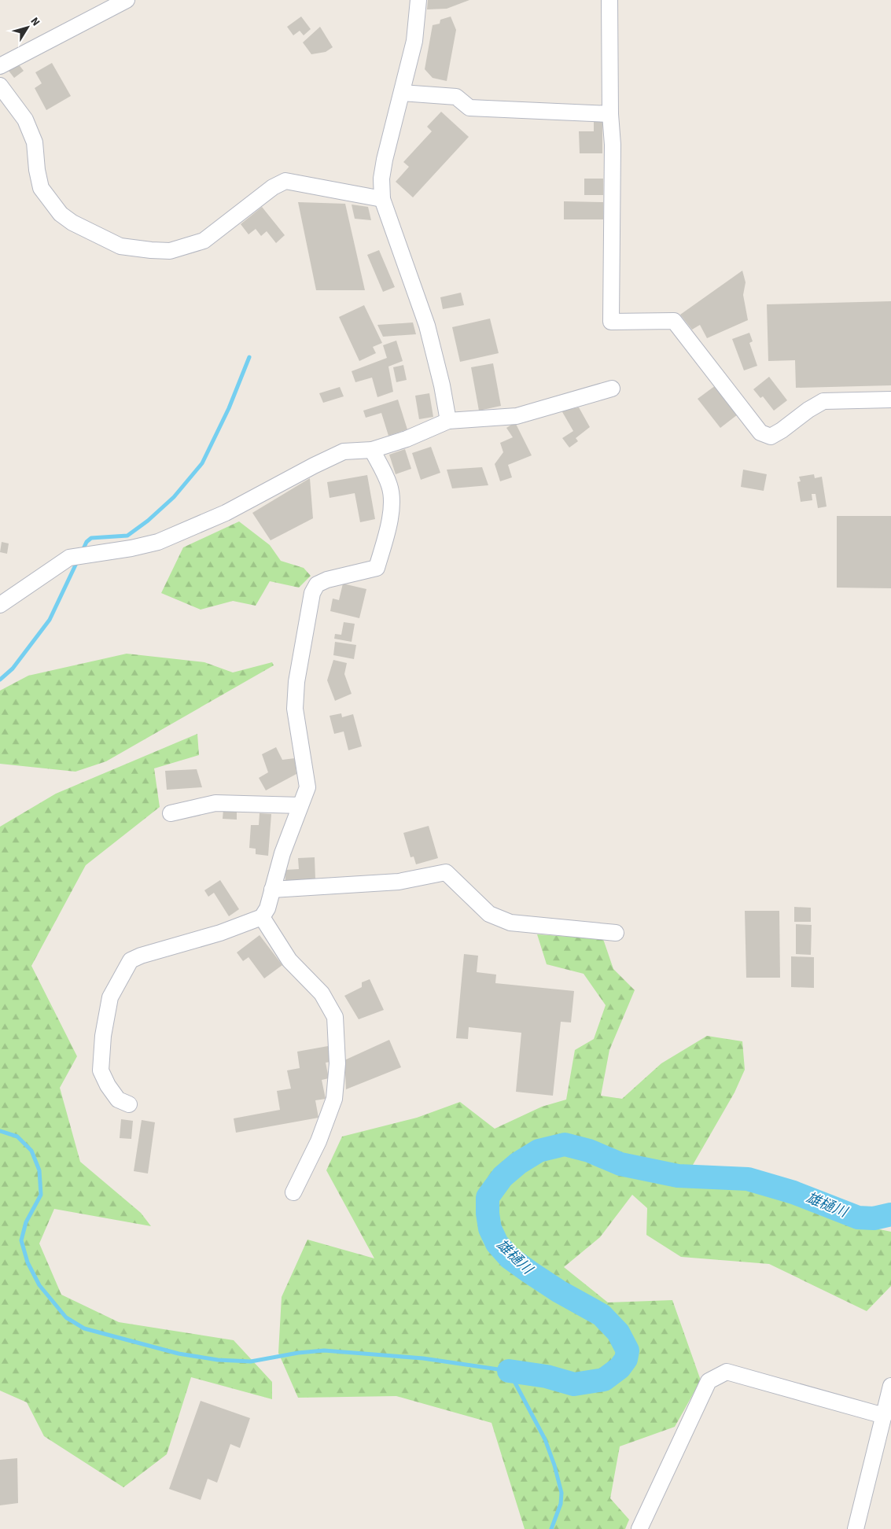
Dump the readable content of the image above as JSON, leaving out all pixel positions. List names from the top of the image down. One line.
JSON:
{"water":["雄樋川"],"north":"top right"}
